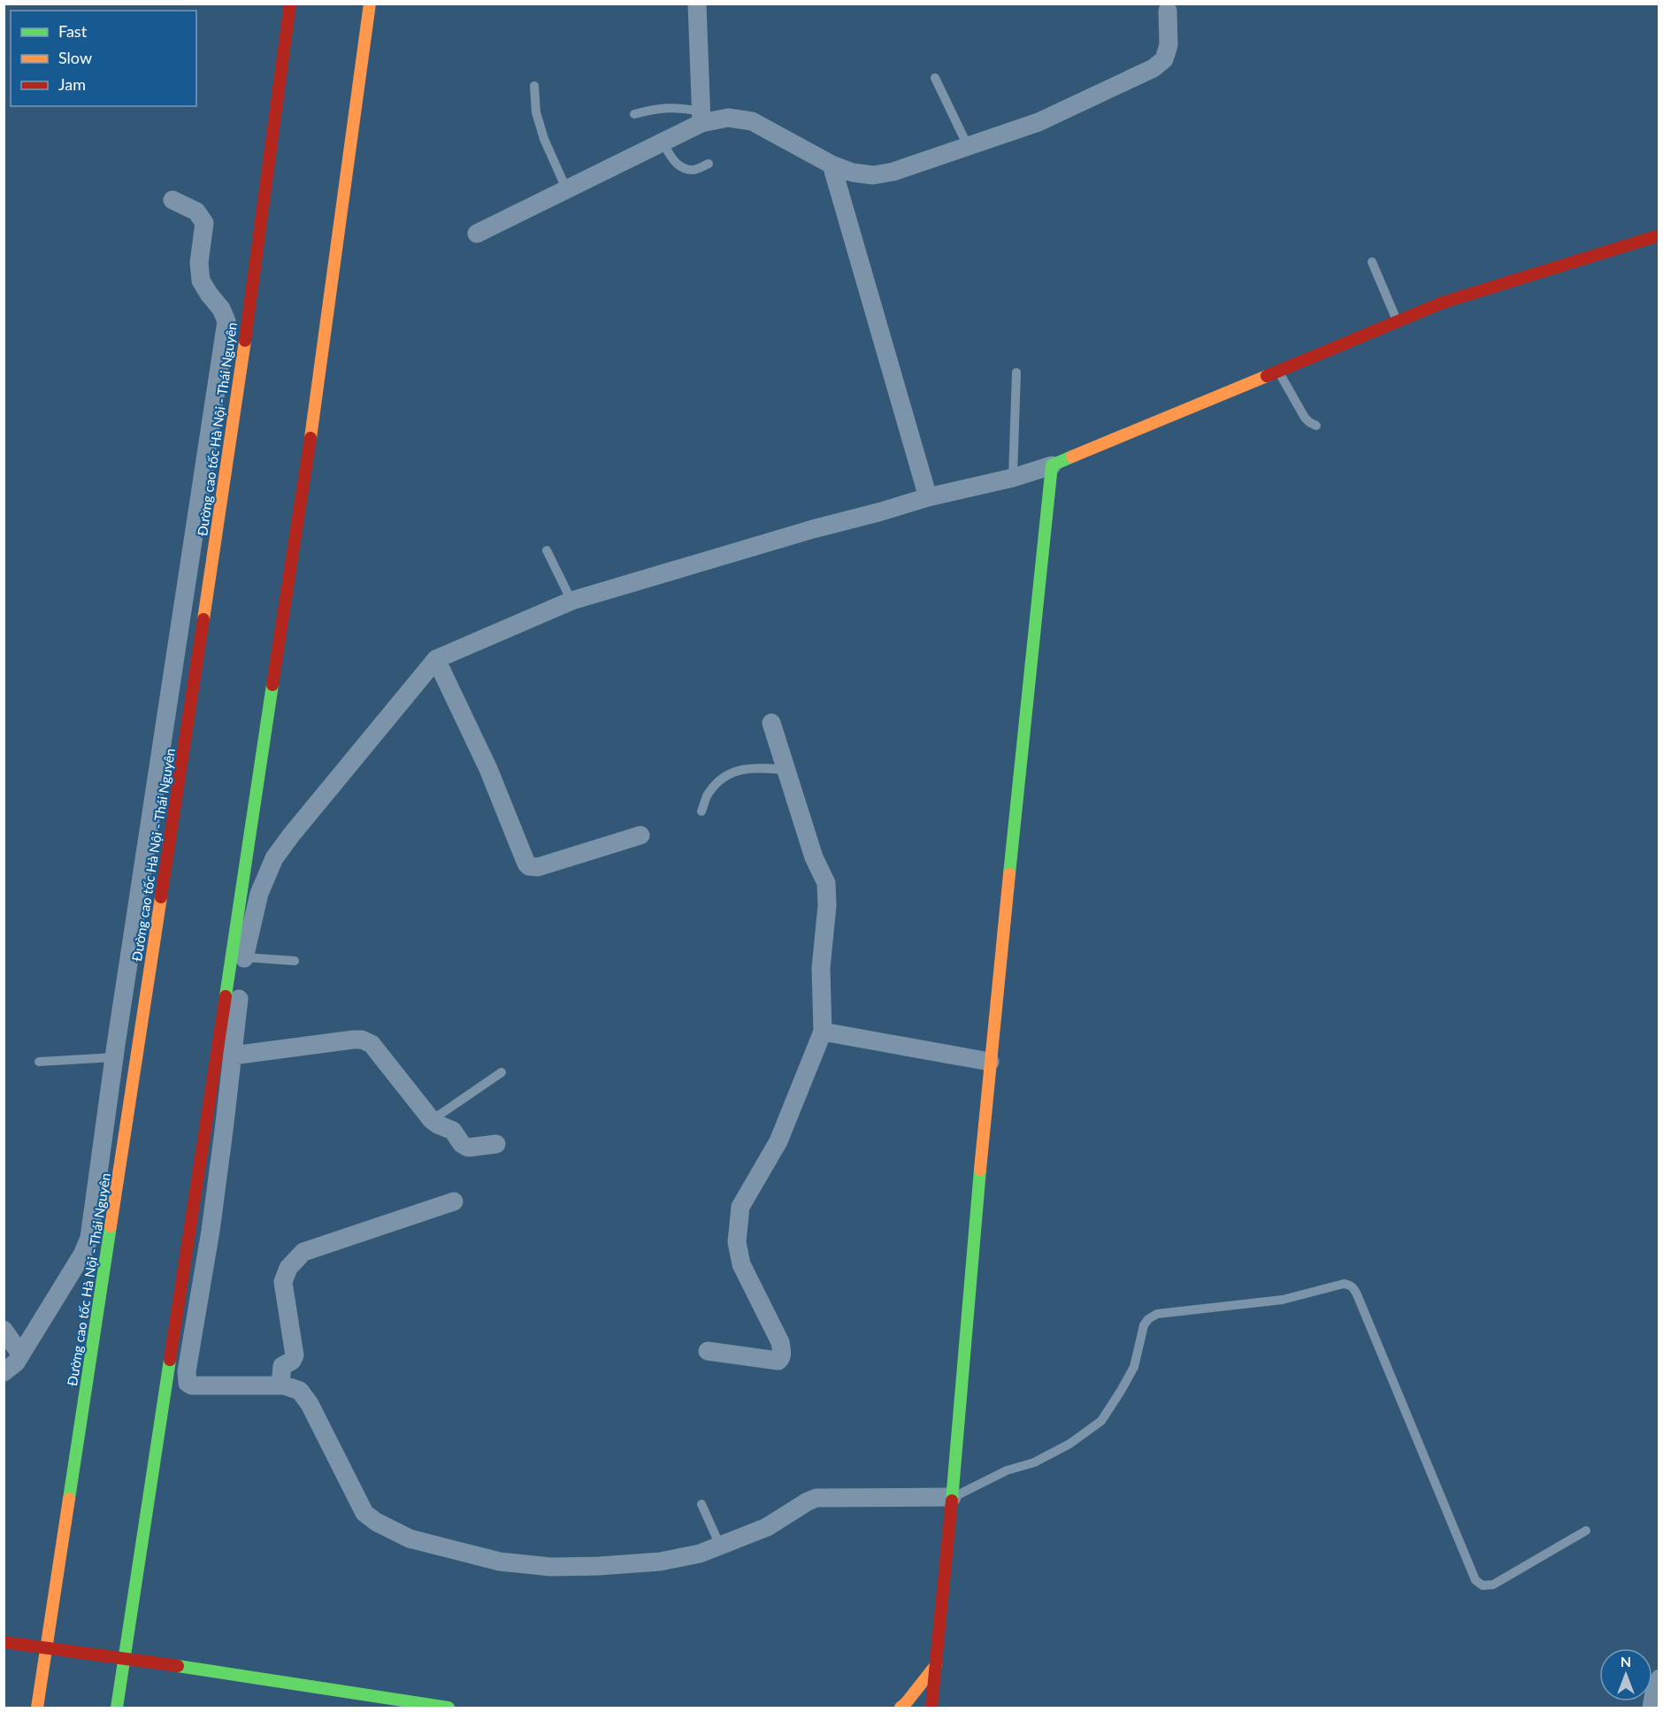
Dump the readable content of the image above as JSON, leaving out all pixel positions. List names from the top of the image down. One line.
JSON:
{"streets":{"main road":["Đường cao tốc Hà Nội - Thái Nguyên"]},"legend":["Fast","Slow","Jam"],"north":"top"}
